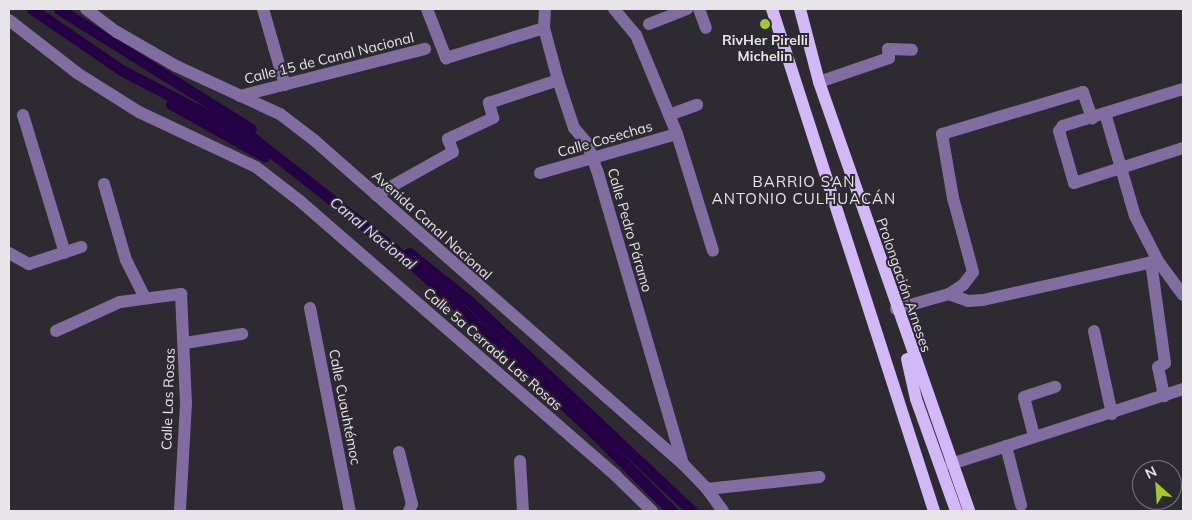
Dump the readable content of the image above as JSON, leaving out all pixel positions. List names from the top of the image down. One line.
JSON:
{"streets":{"main road":["Prolongación Arneses"],"street":["Calle 15 de Canal Nacional","Calle Cosechas","Avenida Canal Nacional","Calle Pedro Páramo","Calle 5a Cerrada Las Rosas","Calle Las Rosas","Calle Cuauhtémoc"]},"crossings":[["Calle 15 de Canal Nacional","Avenida Canal Nacional"],["Calle Cosechas","Calle Pedro Páramo"],["Avenida Canal Nacional","Calle Pedro Páramo"]],"districts":["BARRIO SAN ANTONIO CULHUACÁN"],"water":["Canal Nacional"],"places":["RivHer Pirelli Michelin"],"north":"top left"}
